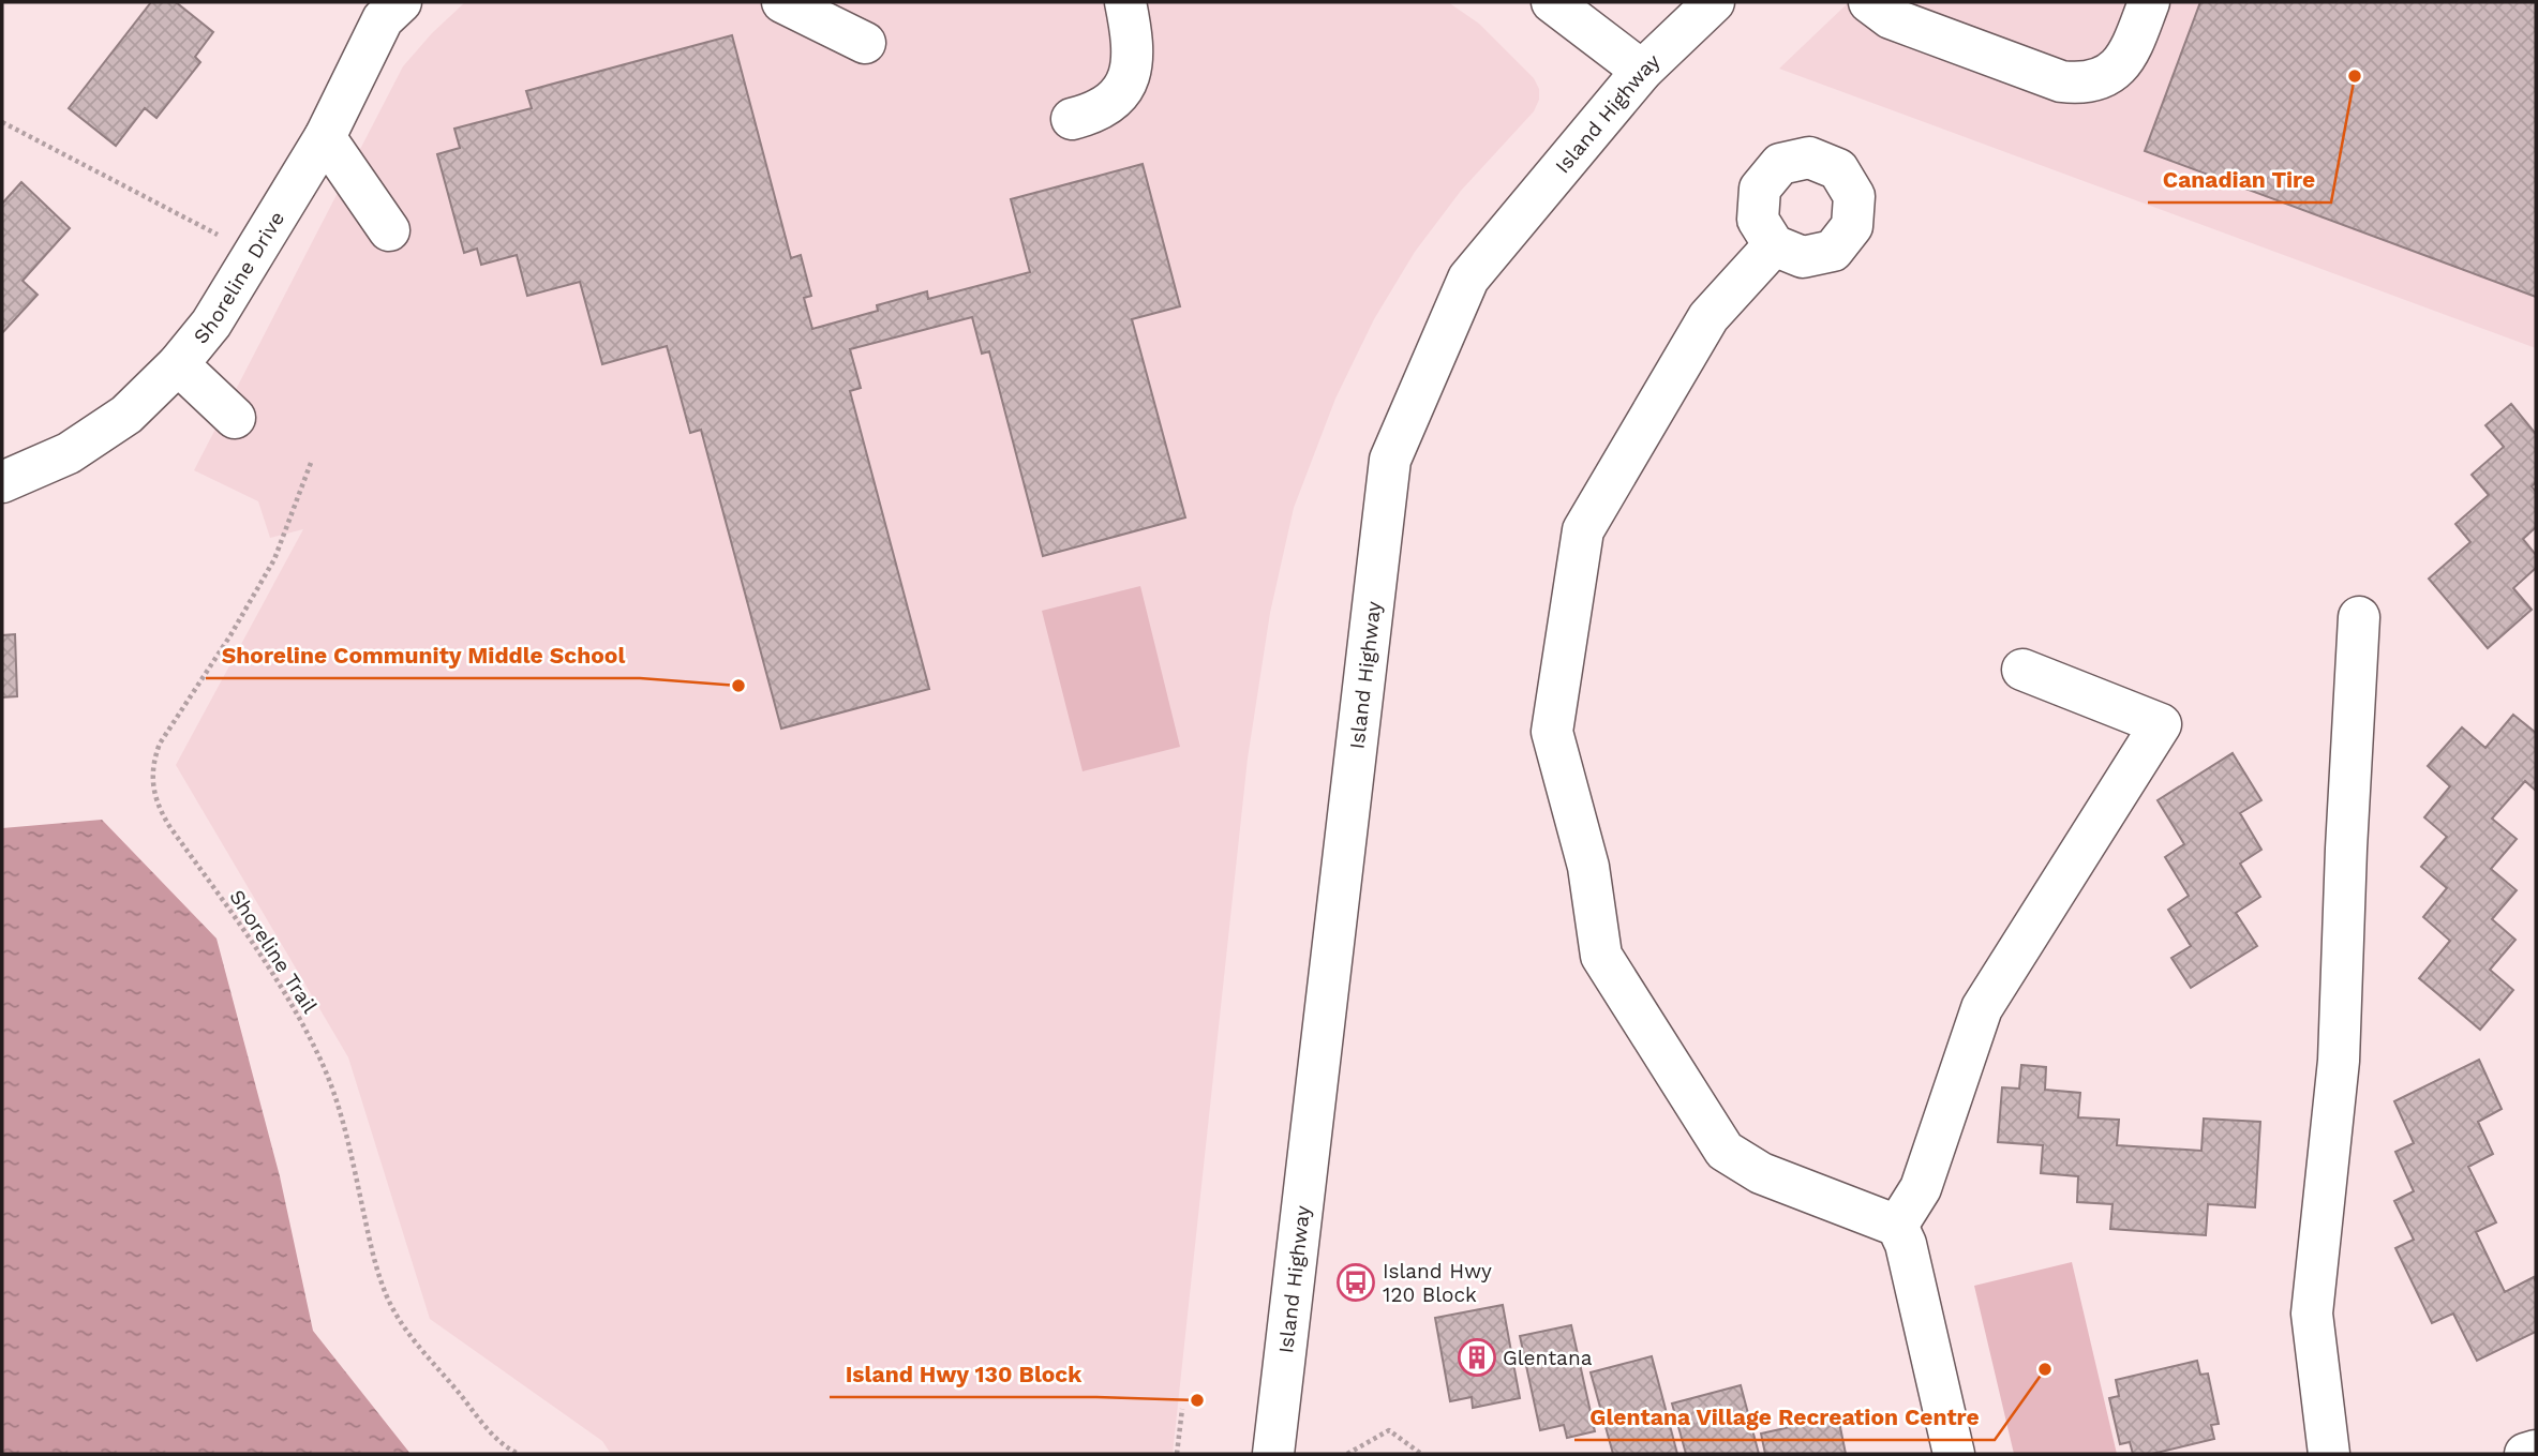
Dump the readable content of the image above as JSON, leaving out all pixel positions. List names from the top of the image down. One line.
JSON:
{"streets":{"main road":["Island Highway","Shoreline Drive"],"path":["Shoreline Trail"]},"places":{"other":["Canadian Tire","Shoreline Community Middle School","Glentana Village Recreation Centre","Island Hwy 130 Block"],"bus stop":["Island Hwy 120 Block"],"building":["Glentana"]}}
